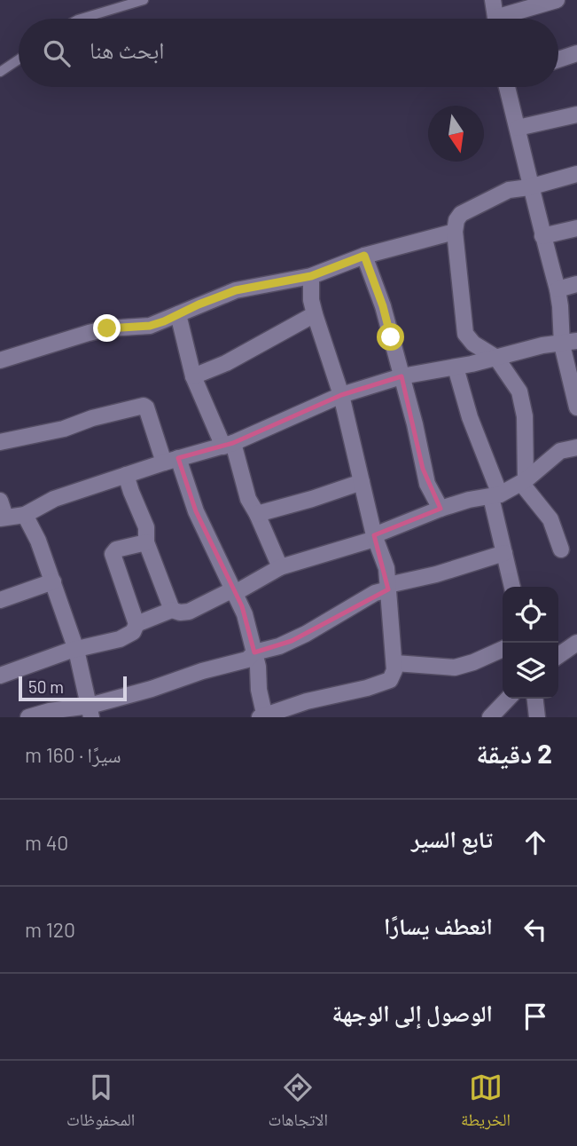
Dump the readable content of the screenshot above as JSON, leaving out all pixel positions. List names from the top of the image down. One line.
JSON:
{"scale_bar":"50 m","north":"bottom","page":{"search":"ابحث هنا","scale":"50 m","heading":["2 دقيقة","سيرًا · 160 m"],"list":[["تابع السير","40 m"],["انعطف يسارًا","120 m"],"الوصول إلى الوجهة"],"nav":["الخريطة","الاتجاهات","المحفوظات"]}}
